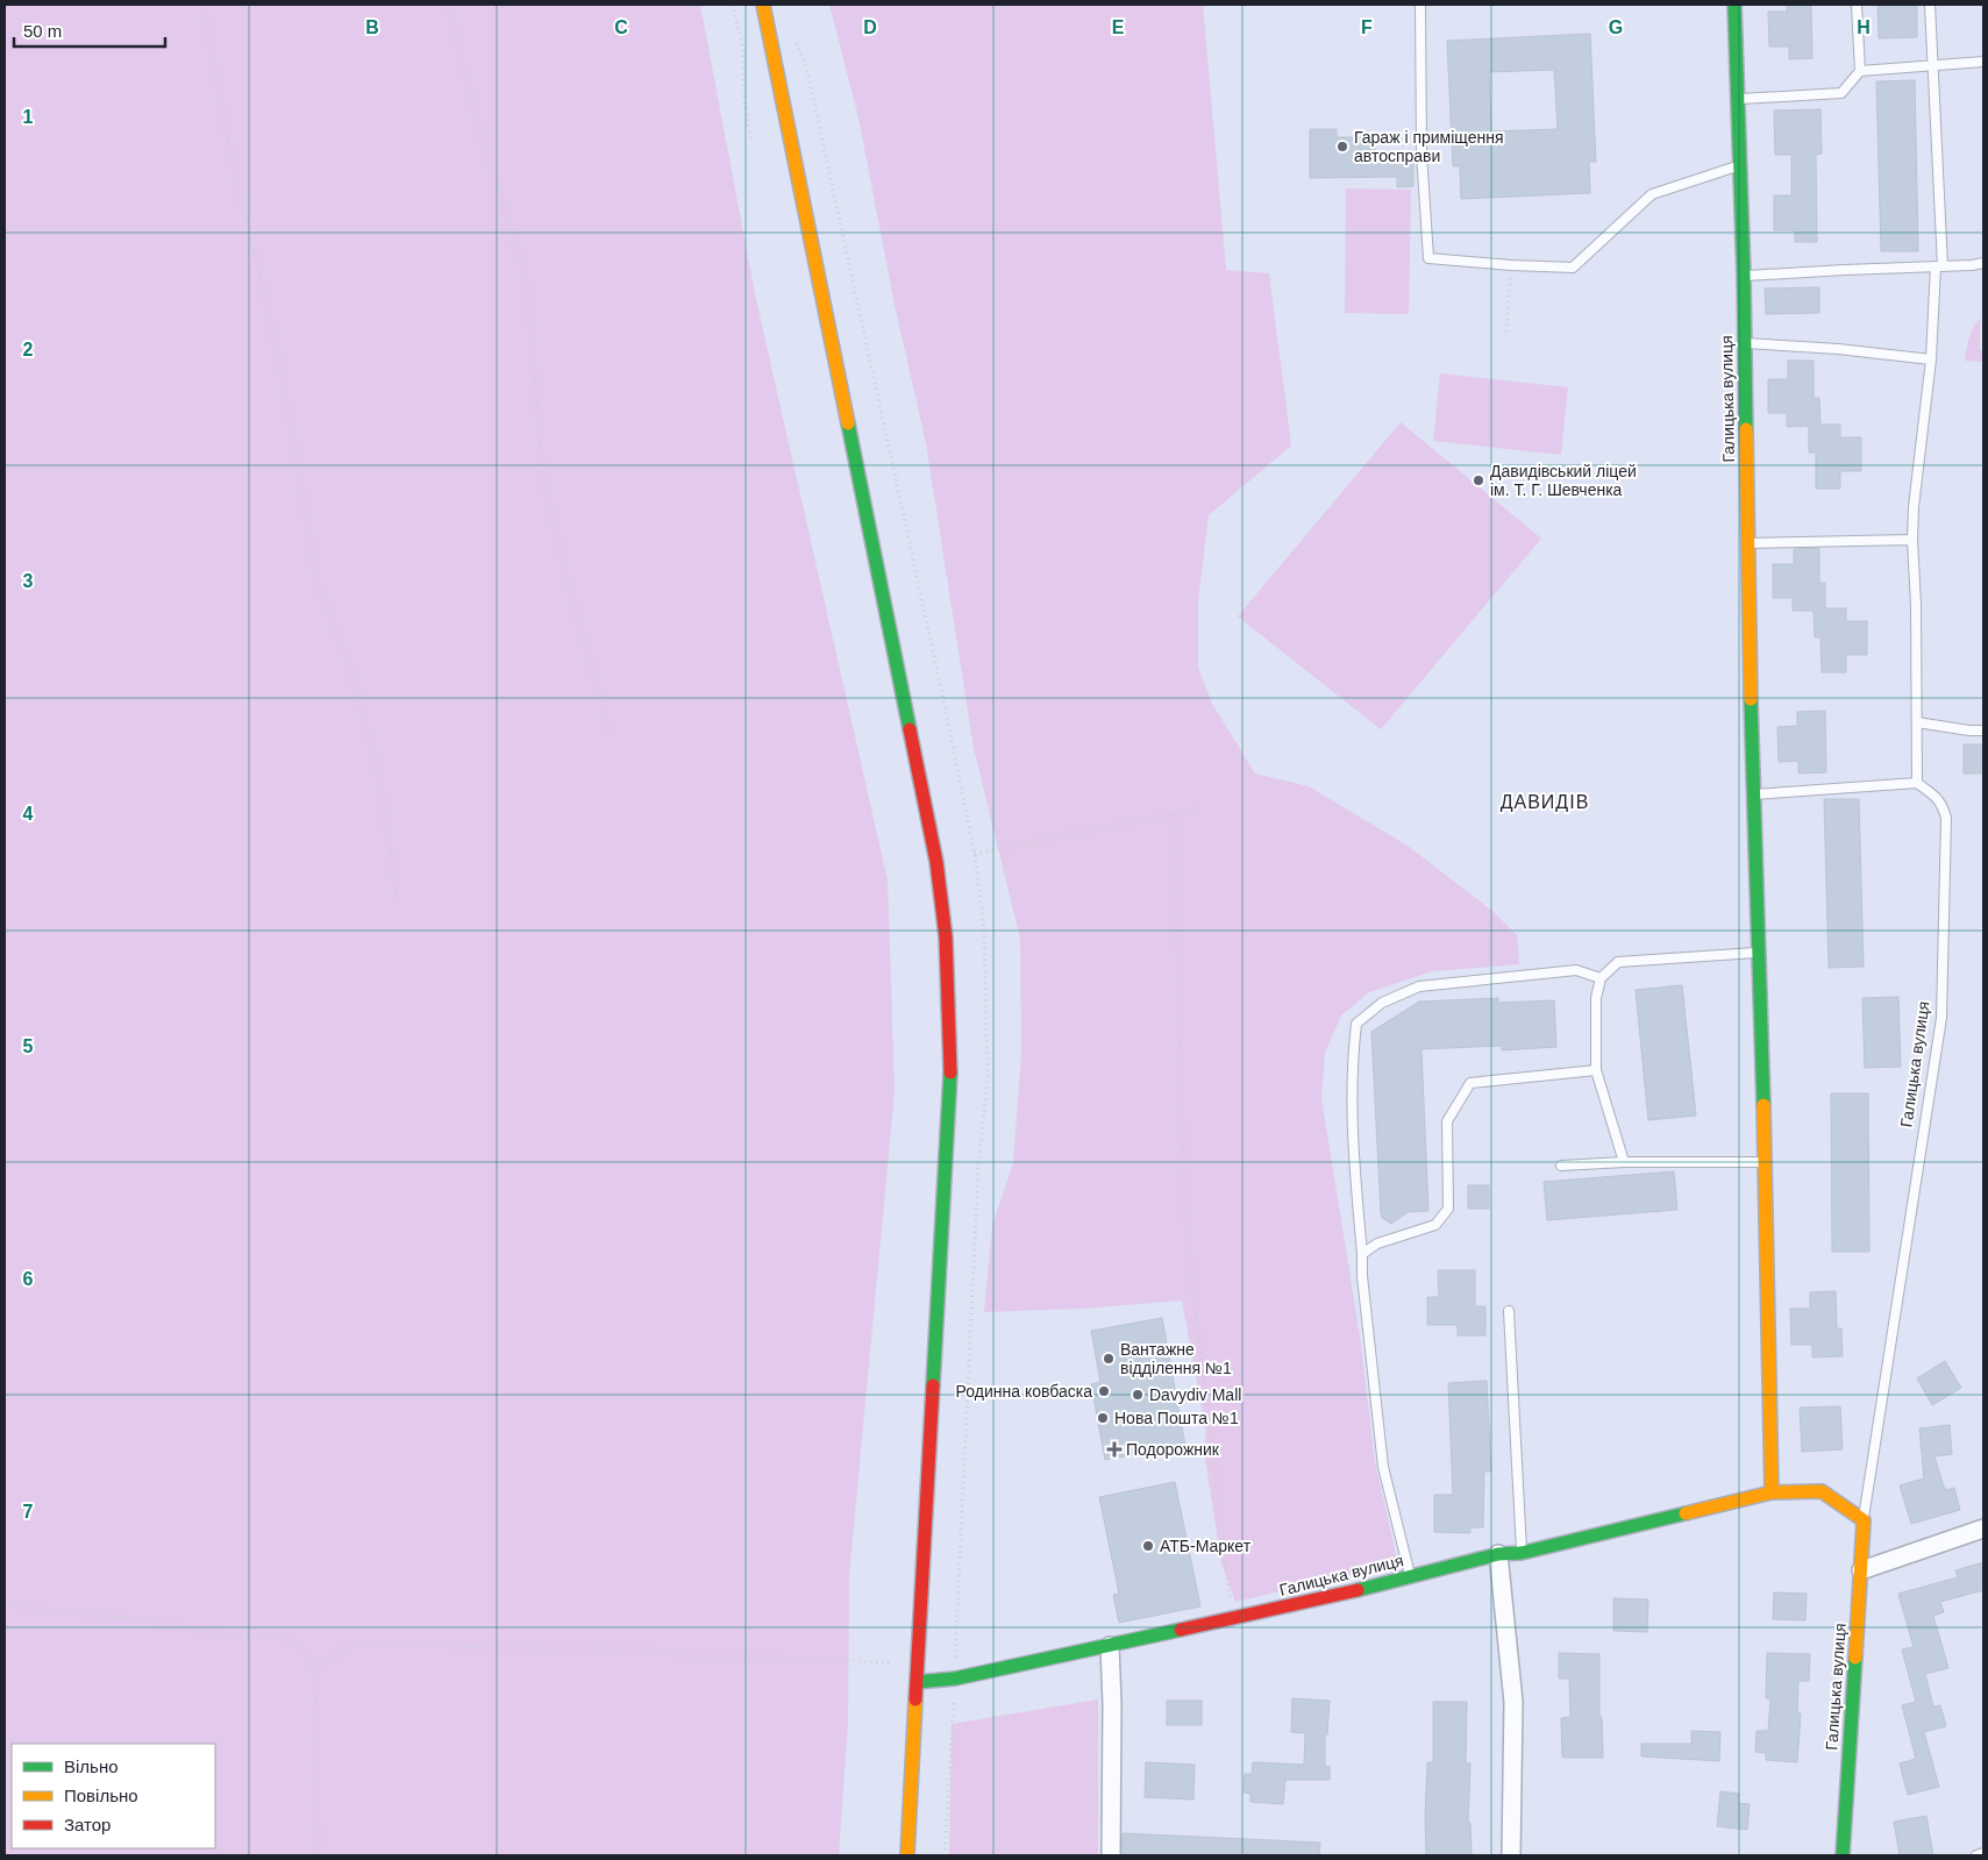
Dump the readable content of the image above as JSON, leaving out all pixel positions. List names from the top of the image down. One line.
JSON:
{"streets":{"street":["Галицька вулиця"]},"districts":["ДАВИДІВ"],"places":{"other":["Гараж і приміщення автосправи","Давидівський ліцей ім. Т. Г. Шевченка","Вантажне відділення №1","Родинна ковбаска","Davydiv Mall","Нова Пошта №1","АТБ-Маркет"],"health":["Подорожник"]},"legend":["Вільно","Повільно","Затор"],"scale_bar":"50 m","grid":{"columns":["B","C","D","E","F","G","H"],"rows":["1","2","3","4","5","6","7"]}}
